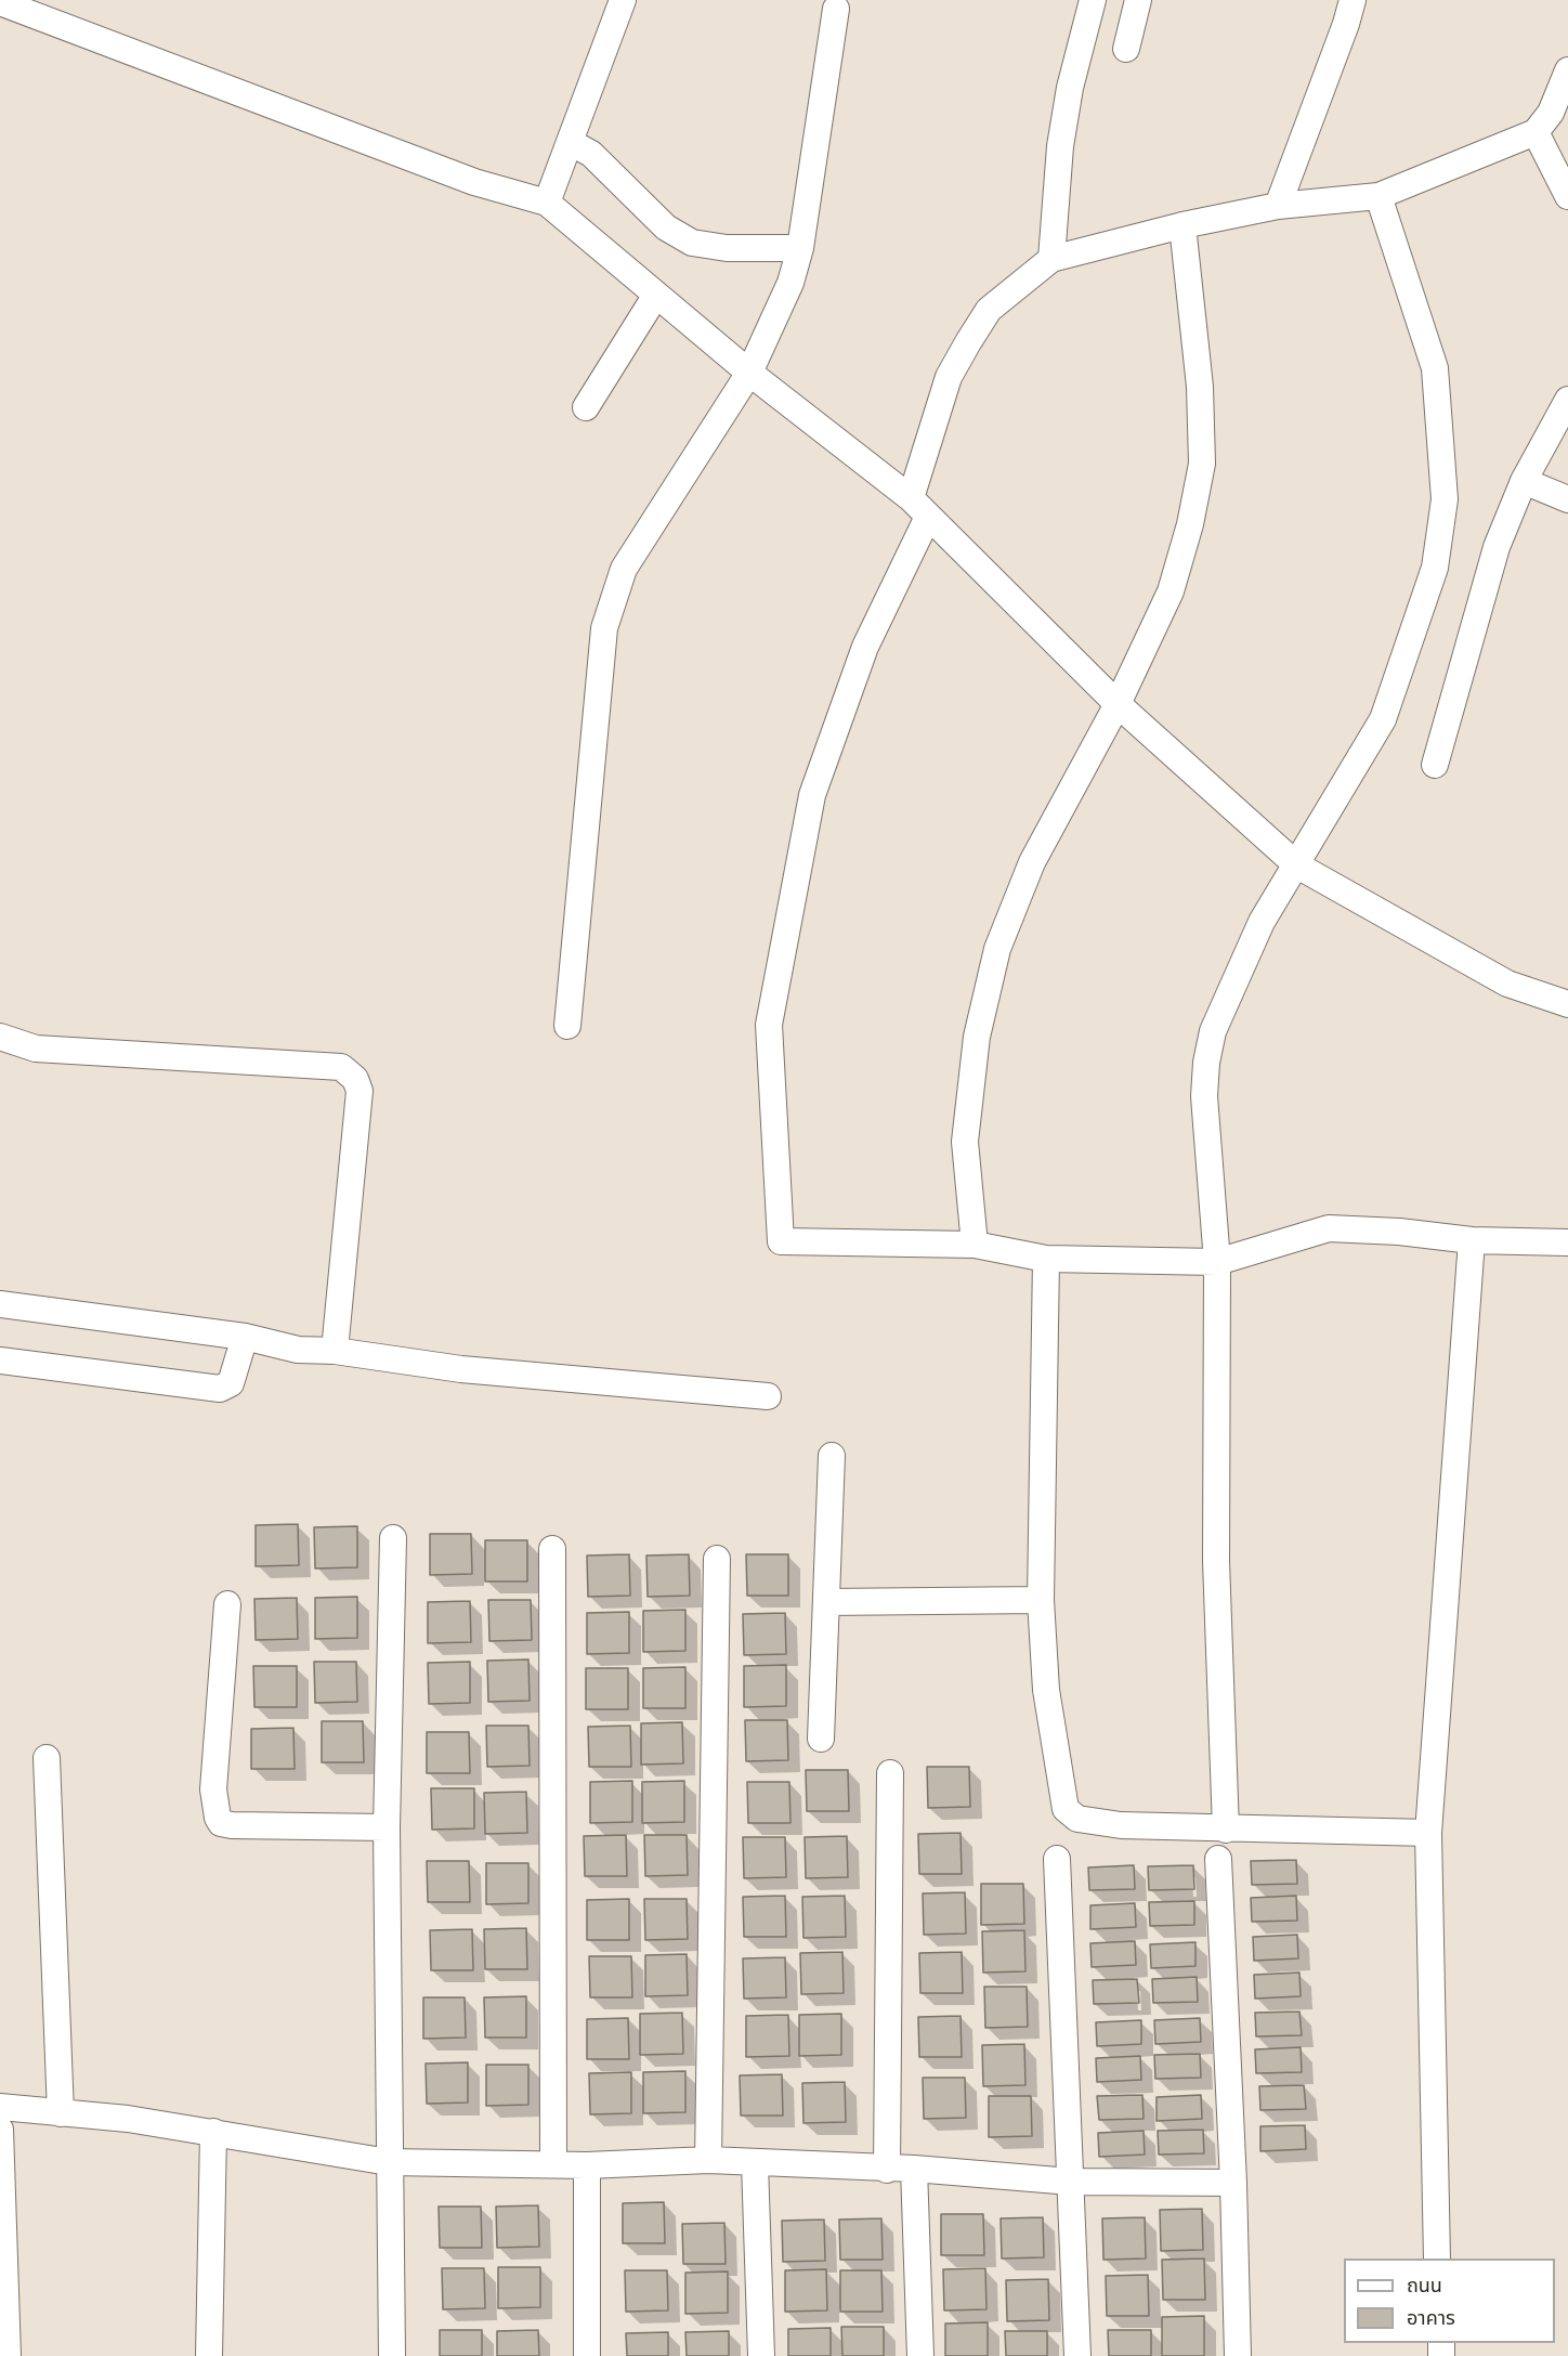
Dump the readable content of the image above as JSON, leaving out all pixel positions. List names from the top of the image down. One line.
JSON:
{"legend":["ถนน","อาคาร"]}
